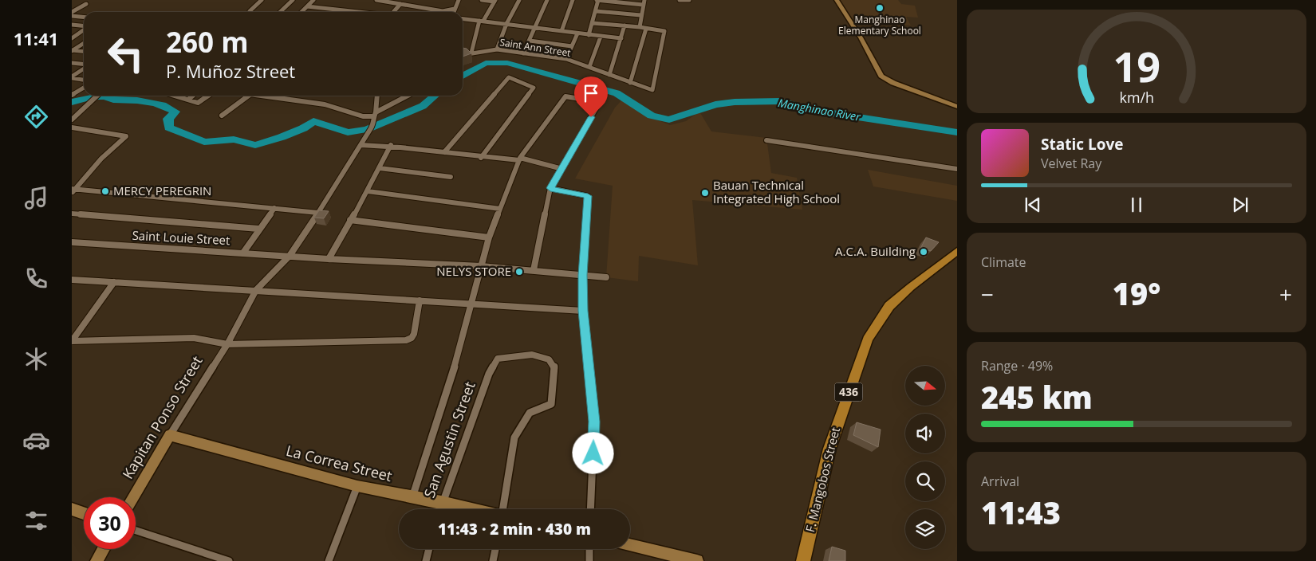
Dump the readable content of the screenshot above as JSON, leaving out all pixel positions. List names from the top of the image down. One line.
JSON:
{"streets":{"main road":["436","F. Mangobos Street"],"street":["Saint Ann Street","Saint Louie Street","Kapitan Ponso Street","San Agustin Street","La Correa Street"]},"crossings":[["Saint Louie Street","Kapitan Ponso Street"],["Kapitan Ponso Street","La Correa Street"],["San Agustin Street","La Correa Street"]],"water":["Manghinao River"],"places":["Manghinao Elementary School","MERCY PEREGRIN","Bauan Technical Integrated High School","A.C.A. Building","NELYS STORE"],"north":"right","page":{"tabs":"11:41","turn":["260 m","P. Muñoz Street"],"song":["Static Love","Velvet Ray"],"tile":["Climate",["Range · 49%","245 km"],["Arrival","11:43"]],"heat":["−","19°","+"],"limit":"30","trip":"11:43 · 2 min · 430 m","gauge":["19","km/h"]}}
